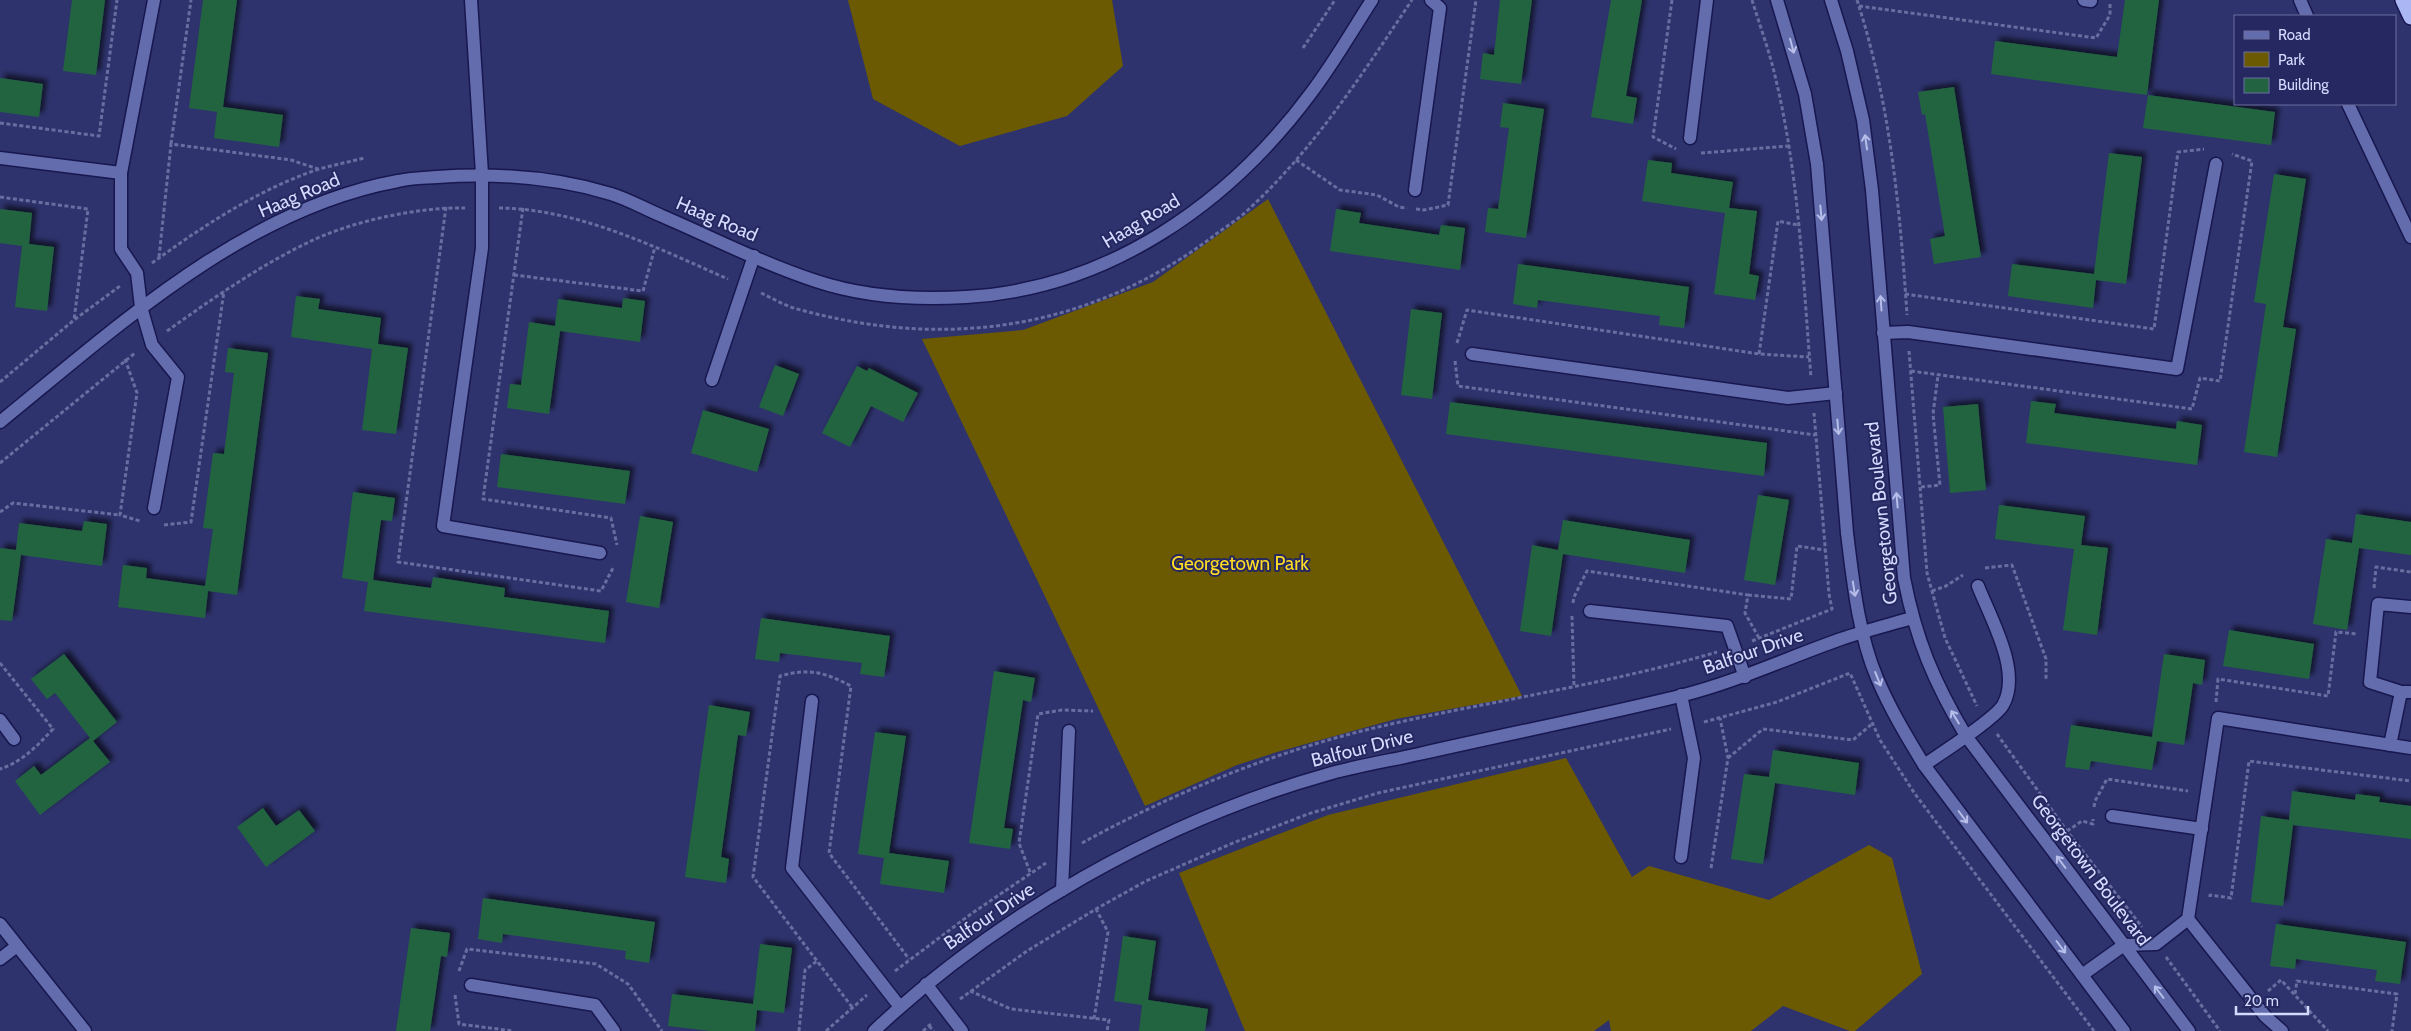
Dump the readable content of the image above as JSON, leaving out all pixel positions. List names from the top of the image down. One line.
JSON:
{"streets":{"street":["Haag Road","Georgetown Boulevard","Balfour Drive"]},"crossings":[["Georgetown Boulevard","Balfour Drive"]],"parks":["Georgetown Park"],"legend":["Road","Park","Building"],"scale_bar":"20 m"}
